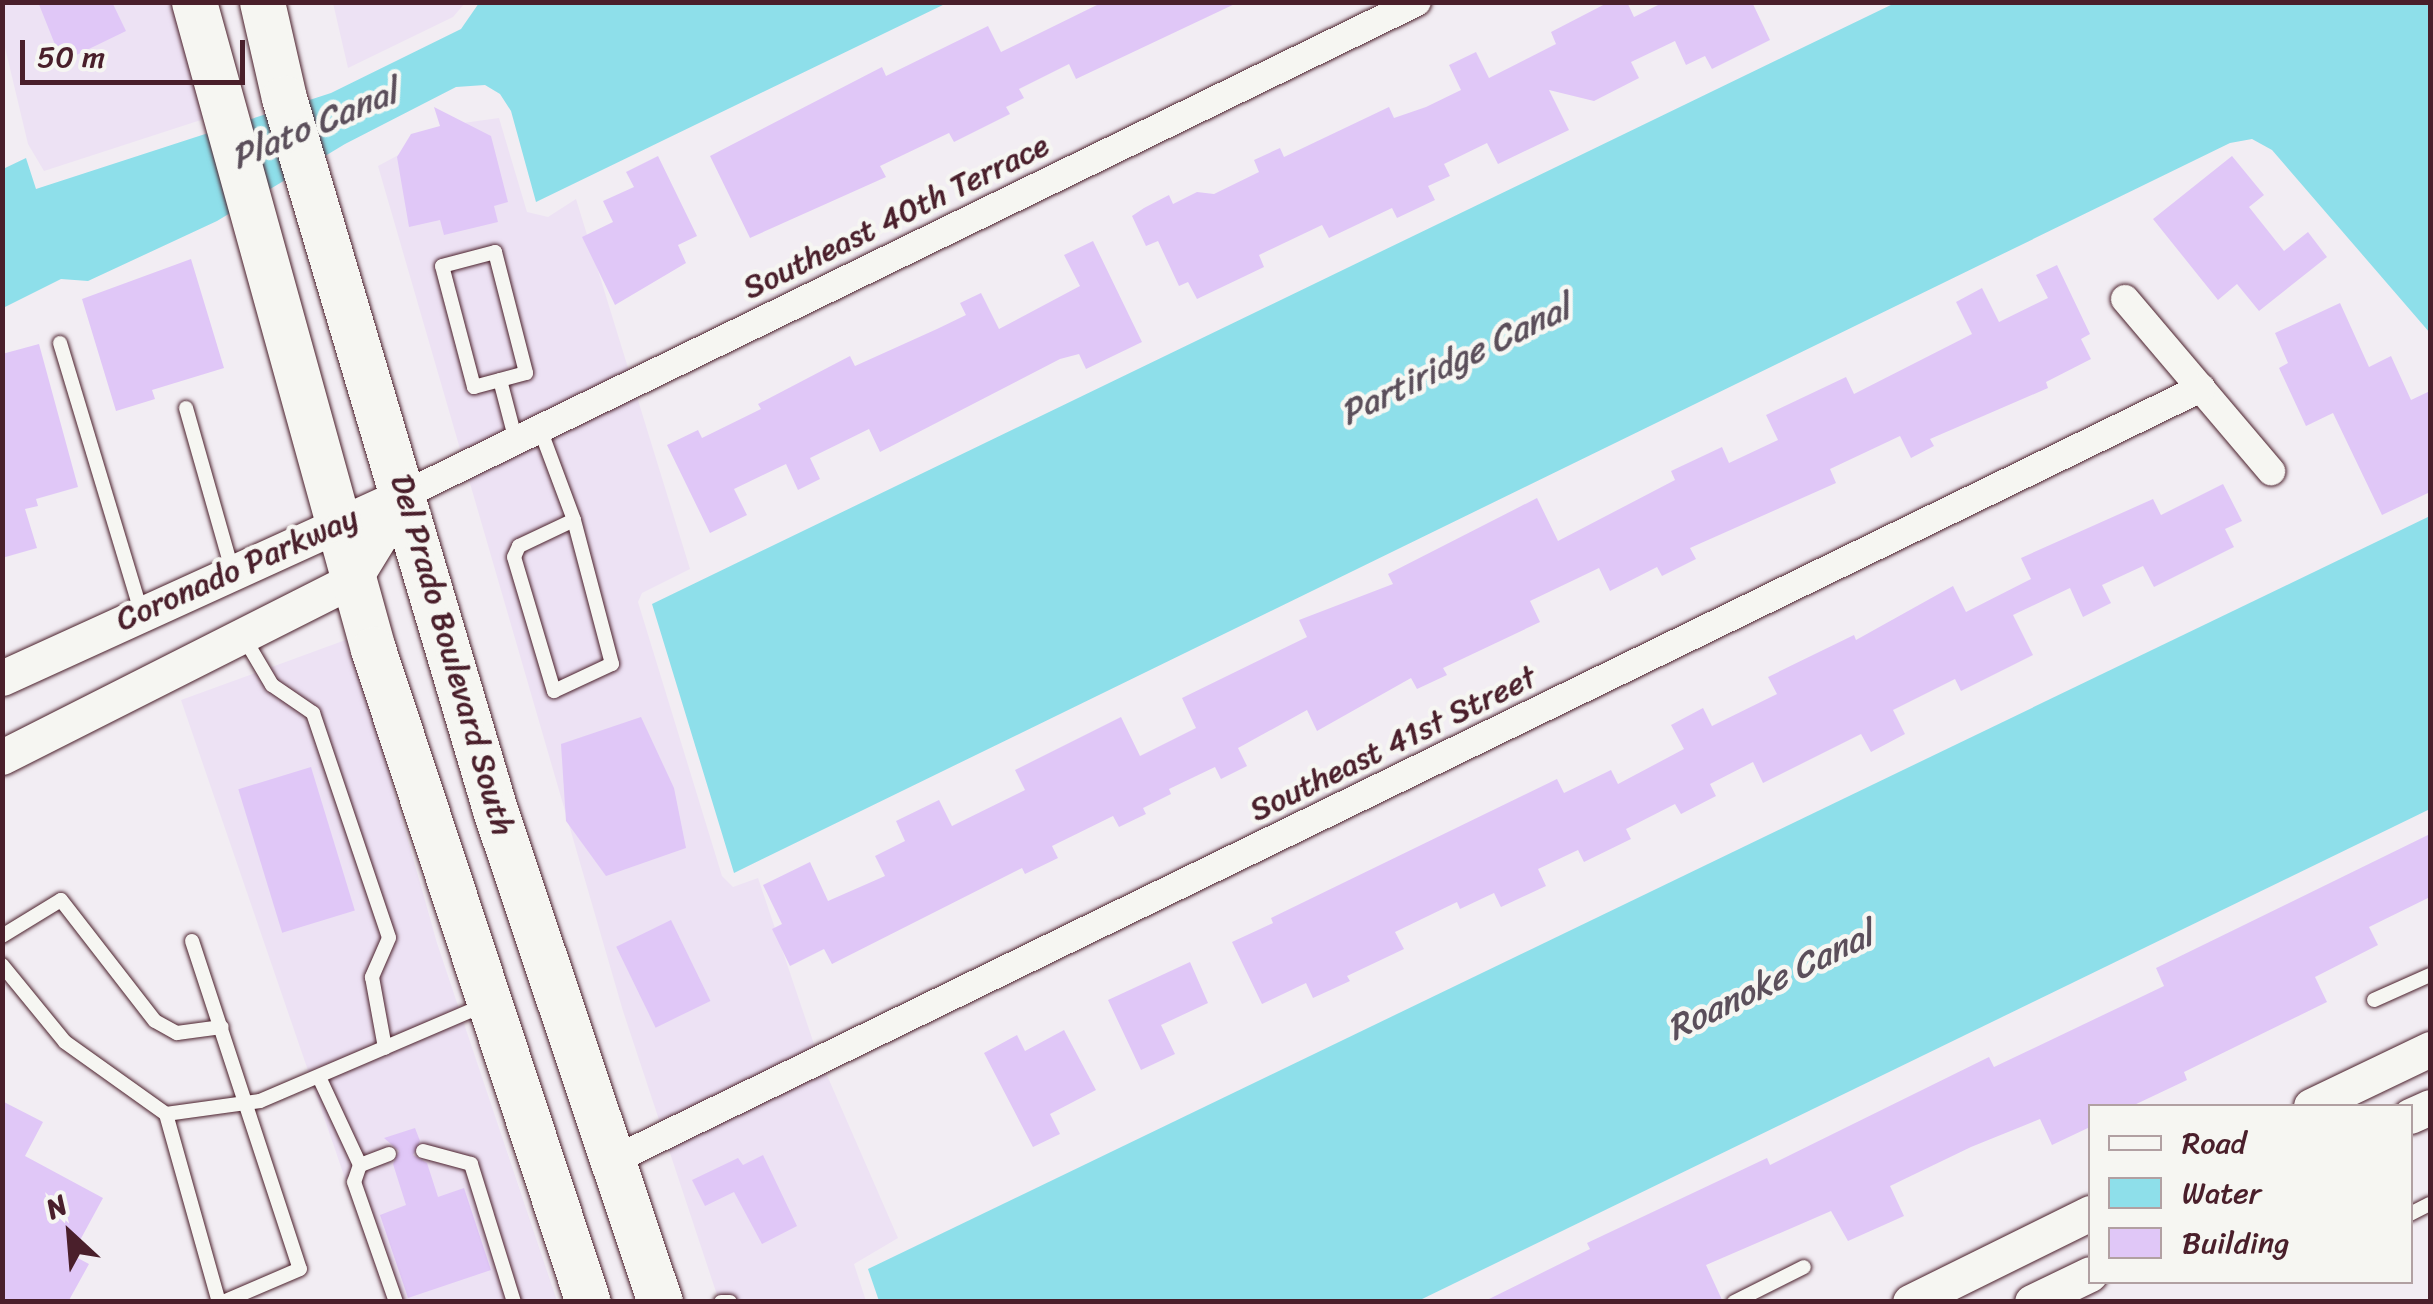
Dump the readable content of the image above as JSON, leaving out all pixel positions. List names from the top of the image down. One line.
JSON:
{"streets":{"main road":["Del Prado Boulevard South"],"street":["Southeast 40th Terrace","Coronado Parkway","Southeast 41st Street"]},"crossings":[["Southeast 40th Terrace","Coronado Parkway"],["Southeast 40th Terrace","Del Prado Boulevard South"],["Coronado Parkway","Del Prado Boulevard South"],["Del Prado Boulevard South","Southeast 41st Street"]],"water":["Plato Canal","Partiridge Canal","Roanoke Canal"],"legend":["Road","Water","Building"],"scale_bar":"50 m","north":"top left"}
